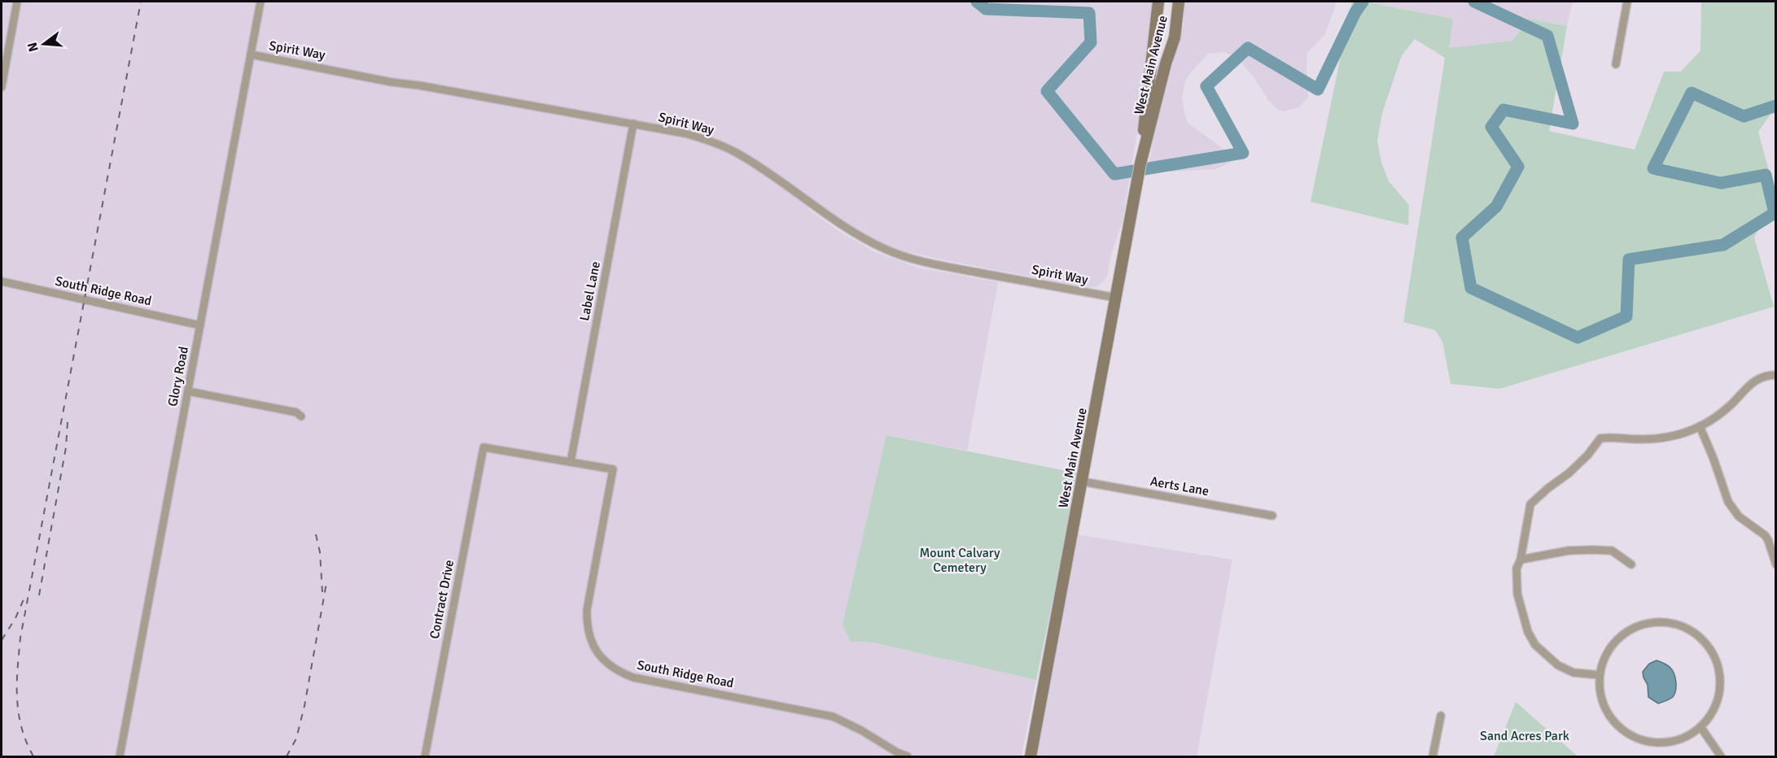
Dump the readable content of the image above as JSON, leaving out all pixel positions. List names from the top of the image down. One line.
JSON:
{"streets":{"main road":["West Main Avenue"],"street":["Spirit Way","South Ridge Road","Label Lane","Glory Road","Aerts Lane","Contract Drive"]},"crossings":[["Spirit Way","West Main Avenue"],["Spirit Way","Label Lane"],["Spirit Way","Glory Road"],["West Main Avenue","Aerts Lane"],["South Ridge Road","Label Lane"],["South Ridge Road","Glory Road"],["South Ridge Road","Contract Drive"]],"parks":["Mount Calvary Cemetery","Sand Acres Park"],"north":"left"}
